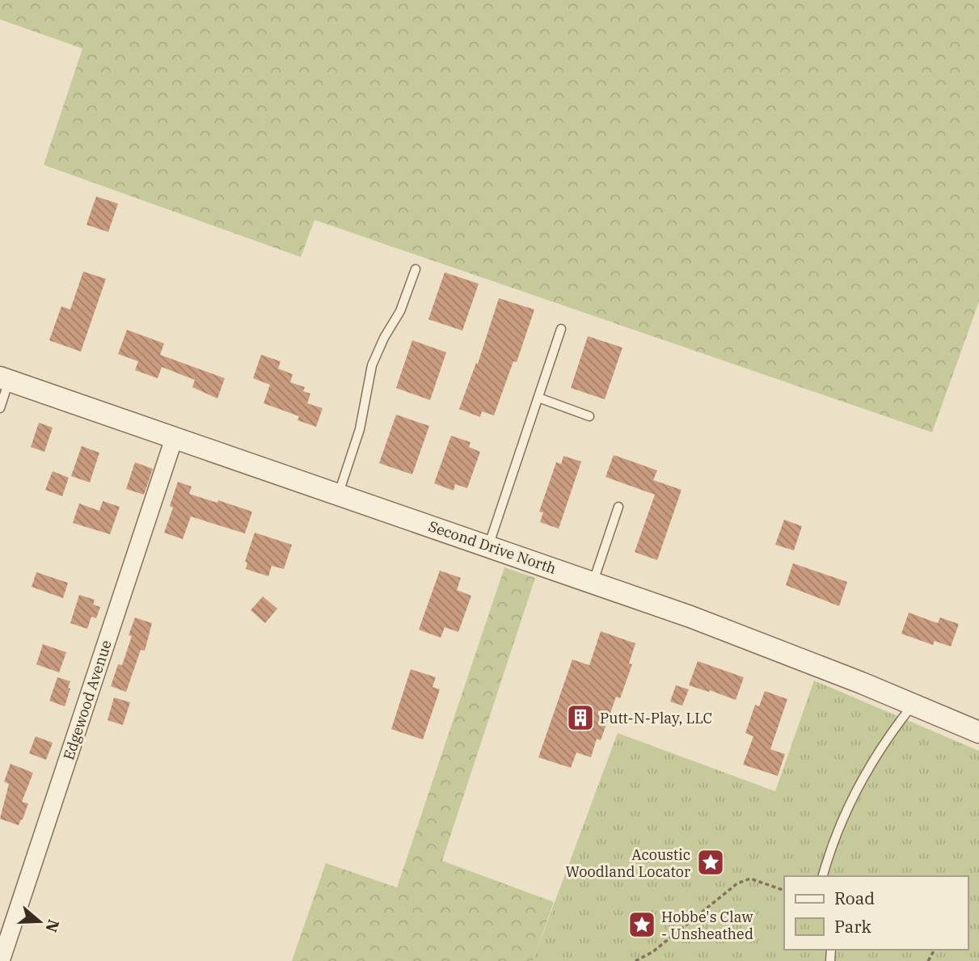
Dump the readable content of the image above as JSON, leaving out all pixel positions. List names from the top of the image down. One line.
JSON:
{"streets":{"street":["Second Drive North","Edgewood Avenue"]},"crossings":[["Second Drive North","Edgewood Avenue"]],"places":{"building":["Putt-N-Play, LLC"],"place":["Acoustic Woodland Locator","Hobbe's Claw - Unsheathed"]},"legend":["Road","Park"],"north":"right"}
